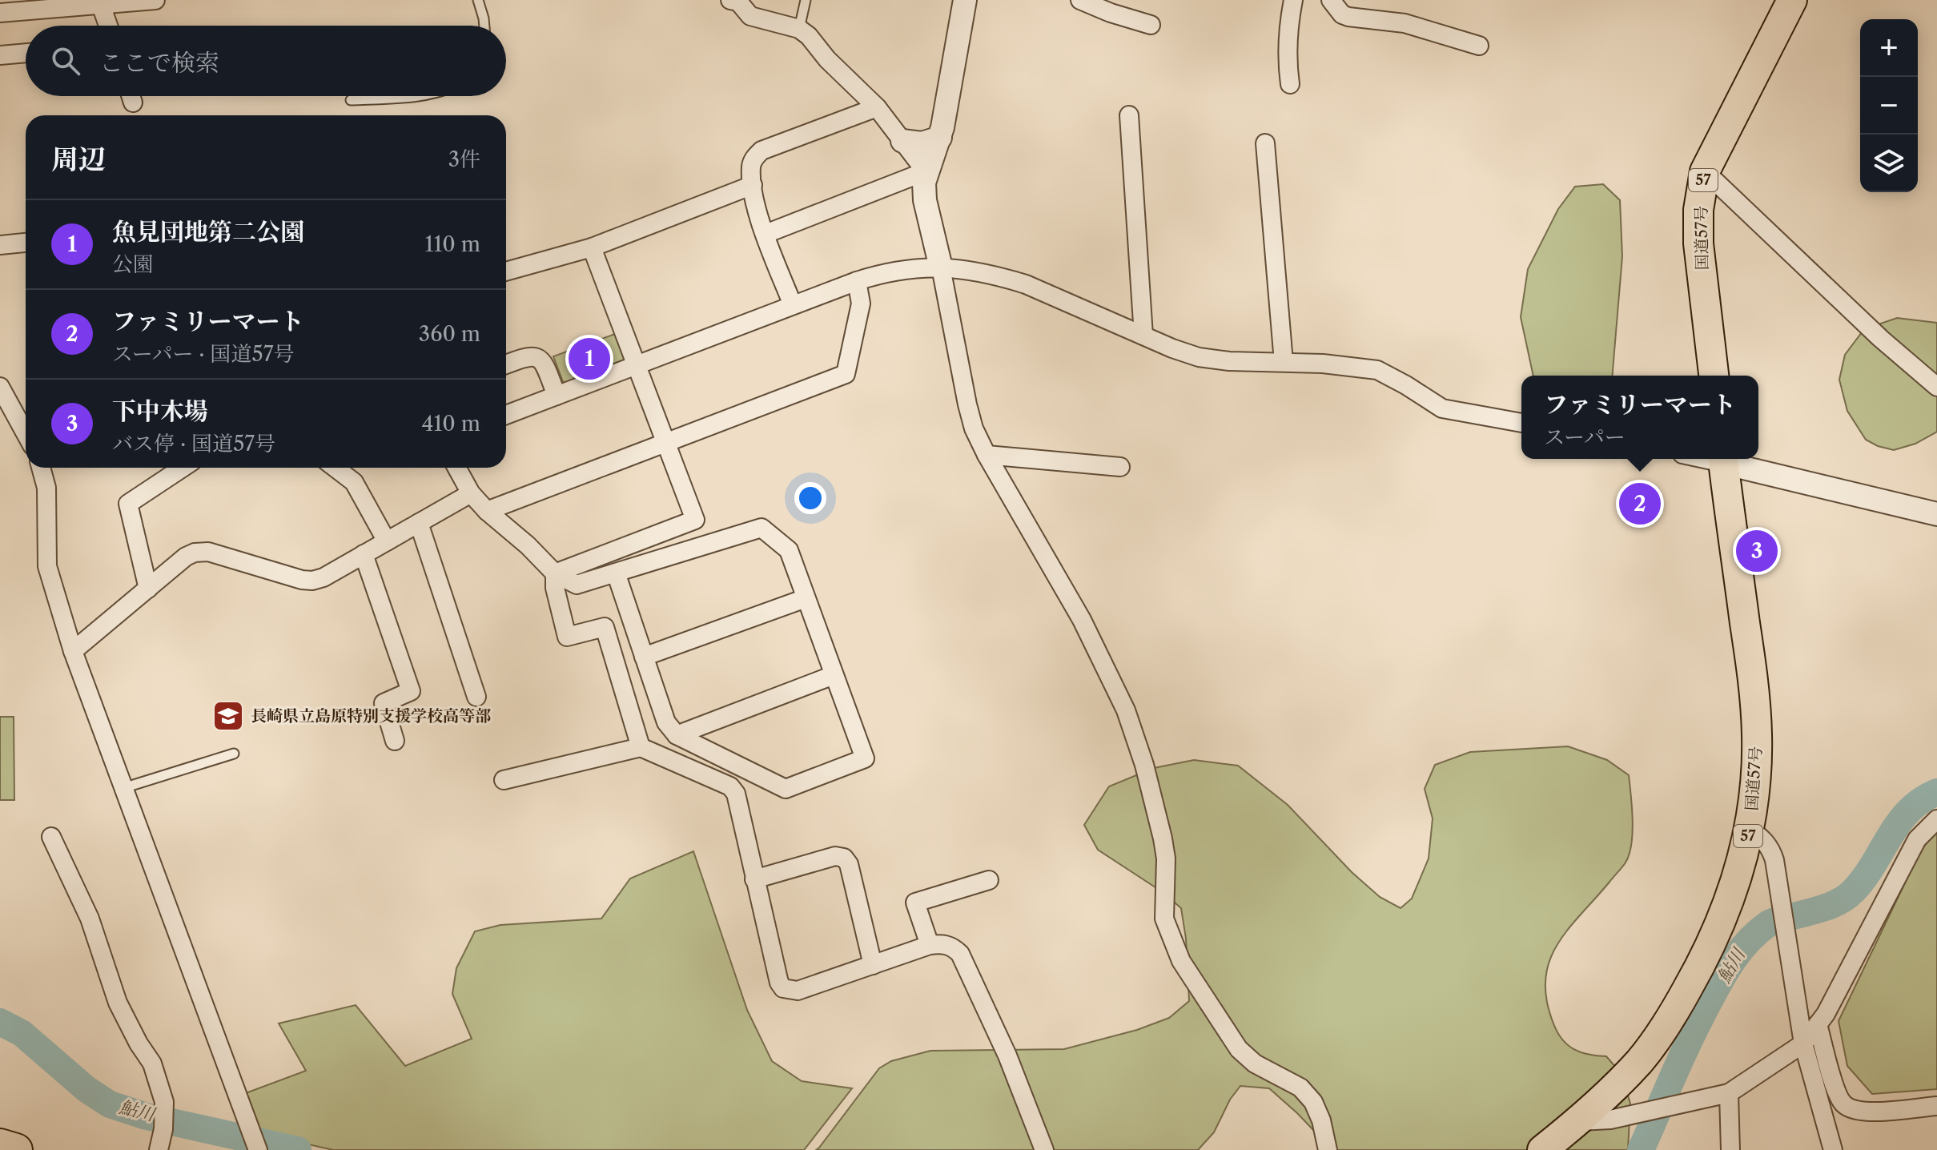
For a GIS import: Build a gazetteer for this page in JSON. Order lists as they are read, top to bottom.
{
  "streets": {
    "highway": ["57", "国道57号"]
  },
  "water": ["鮎川"],
  "places": {
    "school or university": ["長崎県立島原特別支援学校高等部"]
  },
  "page": {
    "map_buttons": ["+", "−"],
    "search": "ここで検索",
    "heading": ["周辺", "3件"],
    "list": [
      {
        "mark": "1",
        "name": "魚見団地第二公園",
        "note": "公園",
        "value": "110 m"
      },
      {
        "mark": "2",
        "name": "ファミリーマート",
        "note": "スーパー · 国道57号",
        "value": "360 m"
      },
      {
        "mark": "3",
        "name": "下中木場",
        "note": "バス停 · 国道57号",
        "value": "410 m"
      }
    ],
    "pins": ["1", "2", "3"],
    "popup": ["ファミリーマート", "スーパー"]
  }
}
